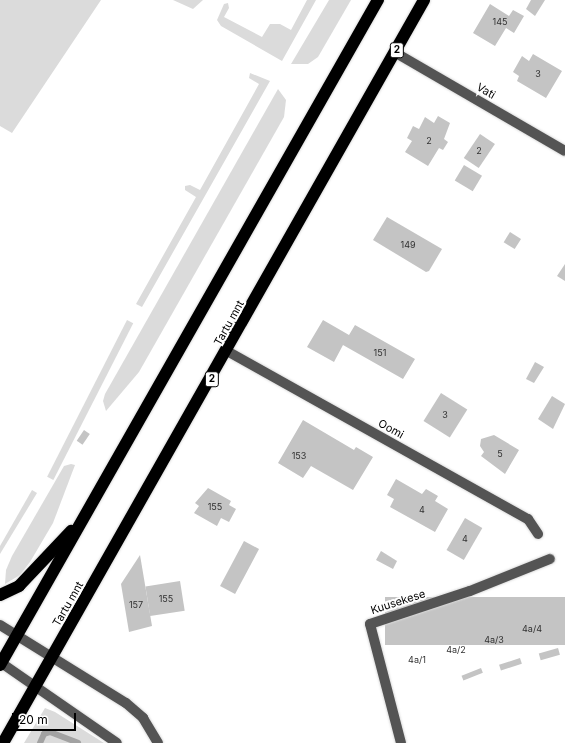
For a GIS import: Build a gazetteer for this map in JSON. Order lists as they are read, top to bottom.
{
  "streets": {
    "highway": ["2", "Tartu mnt"],
    "street": ["Vati", "Oomi", "Kuusekese"]
  },
  "crossings": [
    ["2", "Tartu mnt"],
    ["Vati", "Tartu mnt"],
    ["Tartu mnt", "Oomi"]
  ],
  "house_numbers": [
    "145",
    "3",
    "2",
    "2",
    "149",
    "151",
    "3",
    "5",
    "153",
    "155",
    "4",
    "4",
    "155",
    "157",
    "4a/4",
    "4a/3",
    "4a/2",
    "4a/1"
  ],
  "scale_bar": "20 m"
}
